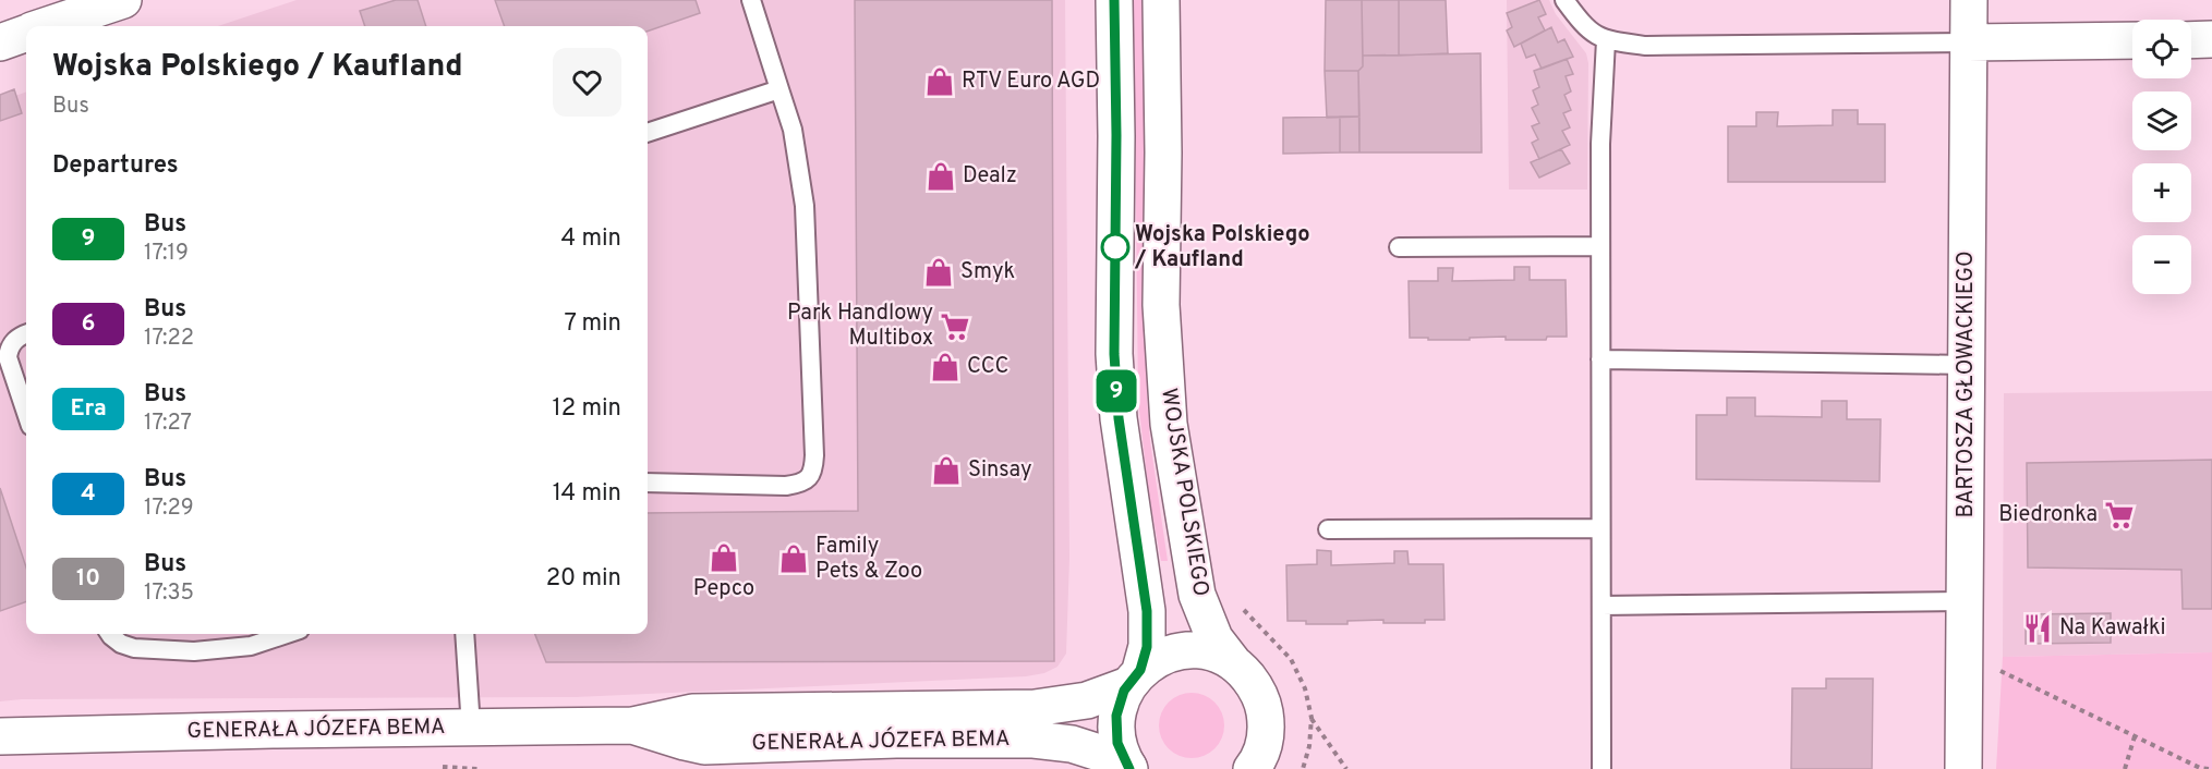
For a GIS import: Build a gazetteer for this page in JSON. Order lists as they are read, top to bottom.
{
  "streets": {
    "street": ["BARTOSZA GŁOWACKIEGO", "WOJSKA POLSKIEGO", "GENERAŁA JÓZEFA BEMA"]
  },
  "crossings": [
    ["WOJSKA POLSKIEGO", "GENERAŁA JÓZEFA BEMA"]
  ],
  "places": {
    "shop": [
      "RTV Euro AGD",
      "Dealz",
      "Smyk",
      "CCC",
      "Sinsay",
      "Pepco",
      "Family Pets & Zoo"
    ],
    "other": ["Wojska Polskiego / Kaufland"],
    "supermarket": ["Park Handlowy Multibox", "Biedronka"],
    "restaurant": ["Na Kawałki"]
  },
  "lines": ["bus line 9"],
  "page": {
    "on_map": "9",
    "map_buttons": ["+", "−"],
    "heading": [
      ["Wojska Polskiego / Kaufland", "Bus"],
      "Departures"
    ],
    "list": [
      {
        "mark": "9",
        "name": "Bus",
        "note": "17:19",
        "value": "4 min"
      },
      {
        "mark": "6",
        "name": "Bus",
        "note": "17:22",
        "value": "7 min"
      },
      {
        "mark": "Era",
        "name": "Bus",
        "note": "17:27",
        "value": "12 min"
      },
      {
        "mark": "4",
        "name": "Bus",
        "note": "17:29",
        "value": "14 min"
      },
      {
        "mark": "10",
        "name": "Bus",
        "note": "17:35",
        "value": "20 min"
      }
    ]
  }
}
